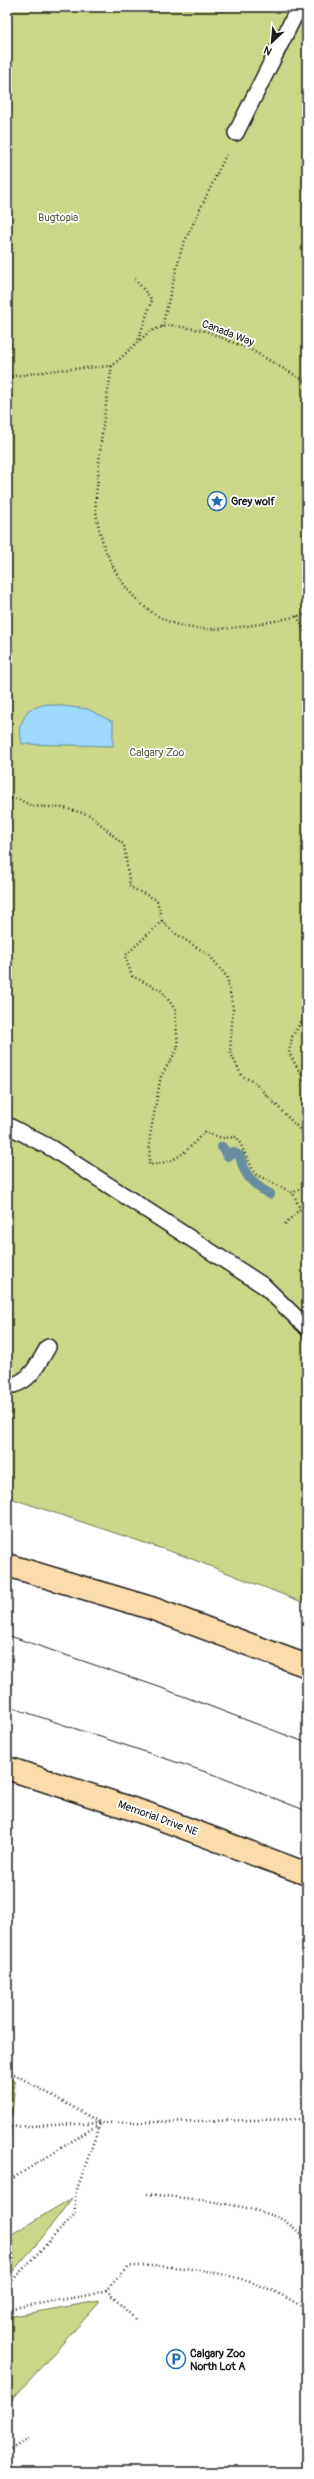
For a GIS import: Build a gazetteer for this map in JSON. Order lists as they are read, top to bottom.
{
  "streets": {
    "highway": ["Memorial Drive NE"],
    "path": ["Canada Way"]
  },
  "parks": ["Bugtopia", "Calgary Zoo"],
  "places": {
    "place": ["Grey wolf"],
    "parking": ["Calgary Zoo North Lot A"]
  },
  "north": "bottom left"
}
